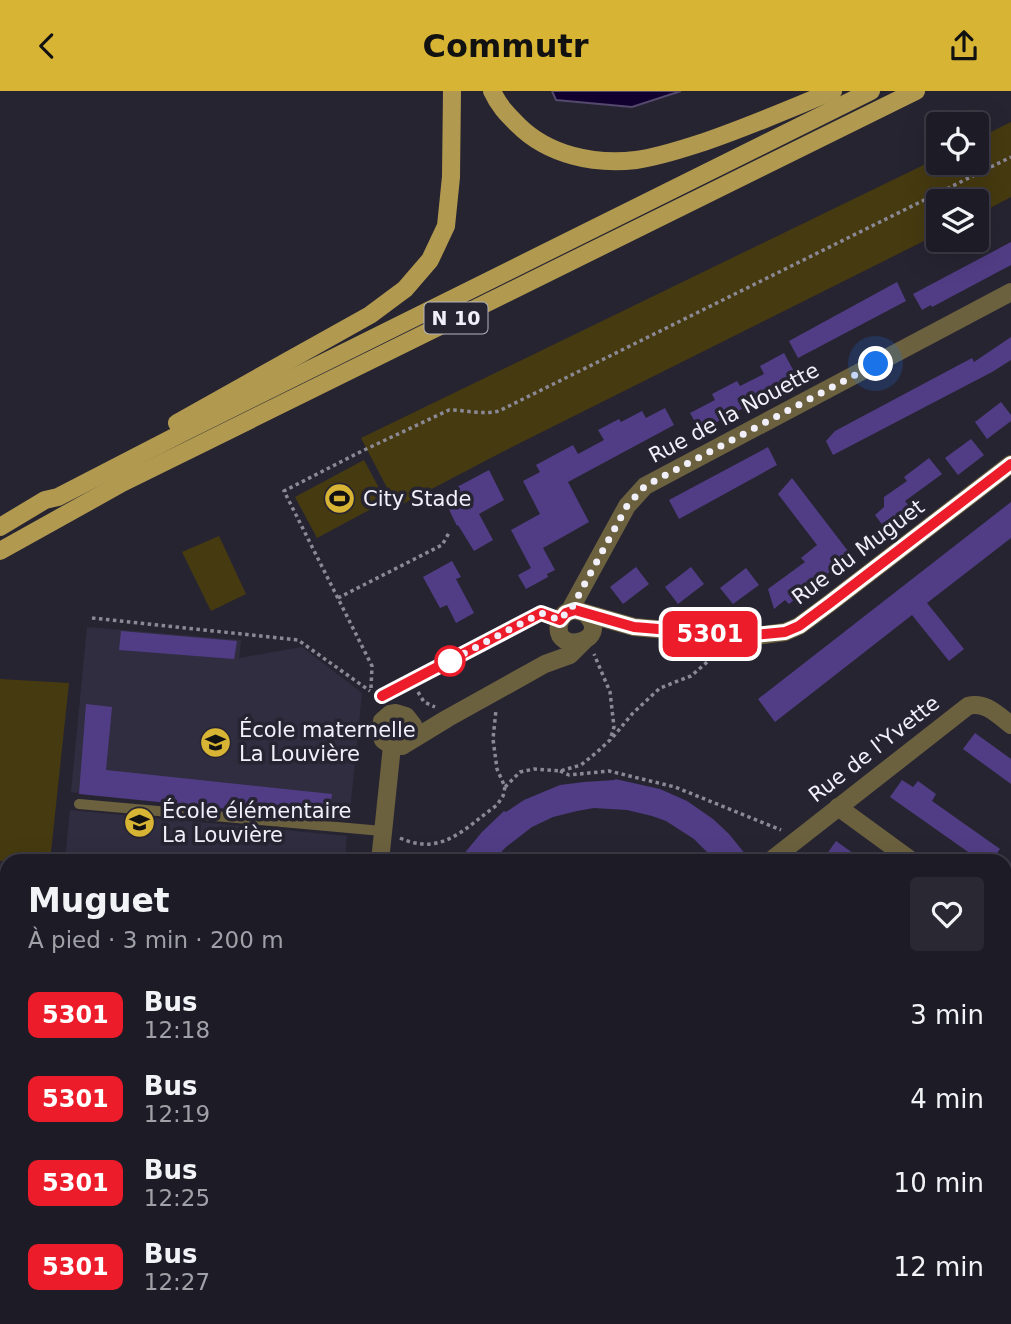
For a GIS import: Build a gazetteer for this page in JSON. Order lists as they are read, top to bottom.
{
  "streets": {
    "main road": ["N 10"],
    "street": ["Rue de la Nouette", "Rue du Muguet", "Rue de l'Yvette"]
  },
  "crossings": [
    ["Rue de la Nouette", "Rue du Muguet"]
  ],
  "places": {
    "sports": ["City Stade"],
    "school or university": ["École maternelle La Louvière", "École élémentaire La Louvière"]
  },
  "lines": ["bus line 5301"],
  "page": {
    "header": "Commutr",
    "on_map": "5301",
    "heading": ["Muguet", "À pied · 3 min · 200 m"],
    "list": [
      {
        "mark": "5301",
        "name": "Bus",
        "note": "12:18",
        "value": "3 min"
      },
      {
        "mark": "5301",
        "name": "Bus",
        "note": "12:19",
        "value": "4 min"
      },
      {
        "mark": "5301",
        "name": "Bus",
        "note": "12:25",
        "value": "10 min"
      },
      {
        "mark": "5301",
        "name": "Bus",
        "note": "12:27",
        "value": "12 min"
      }
    ]
  }
}
